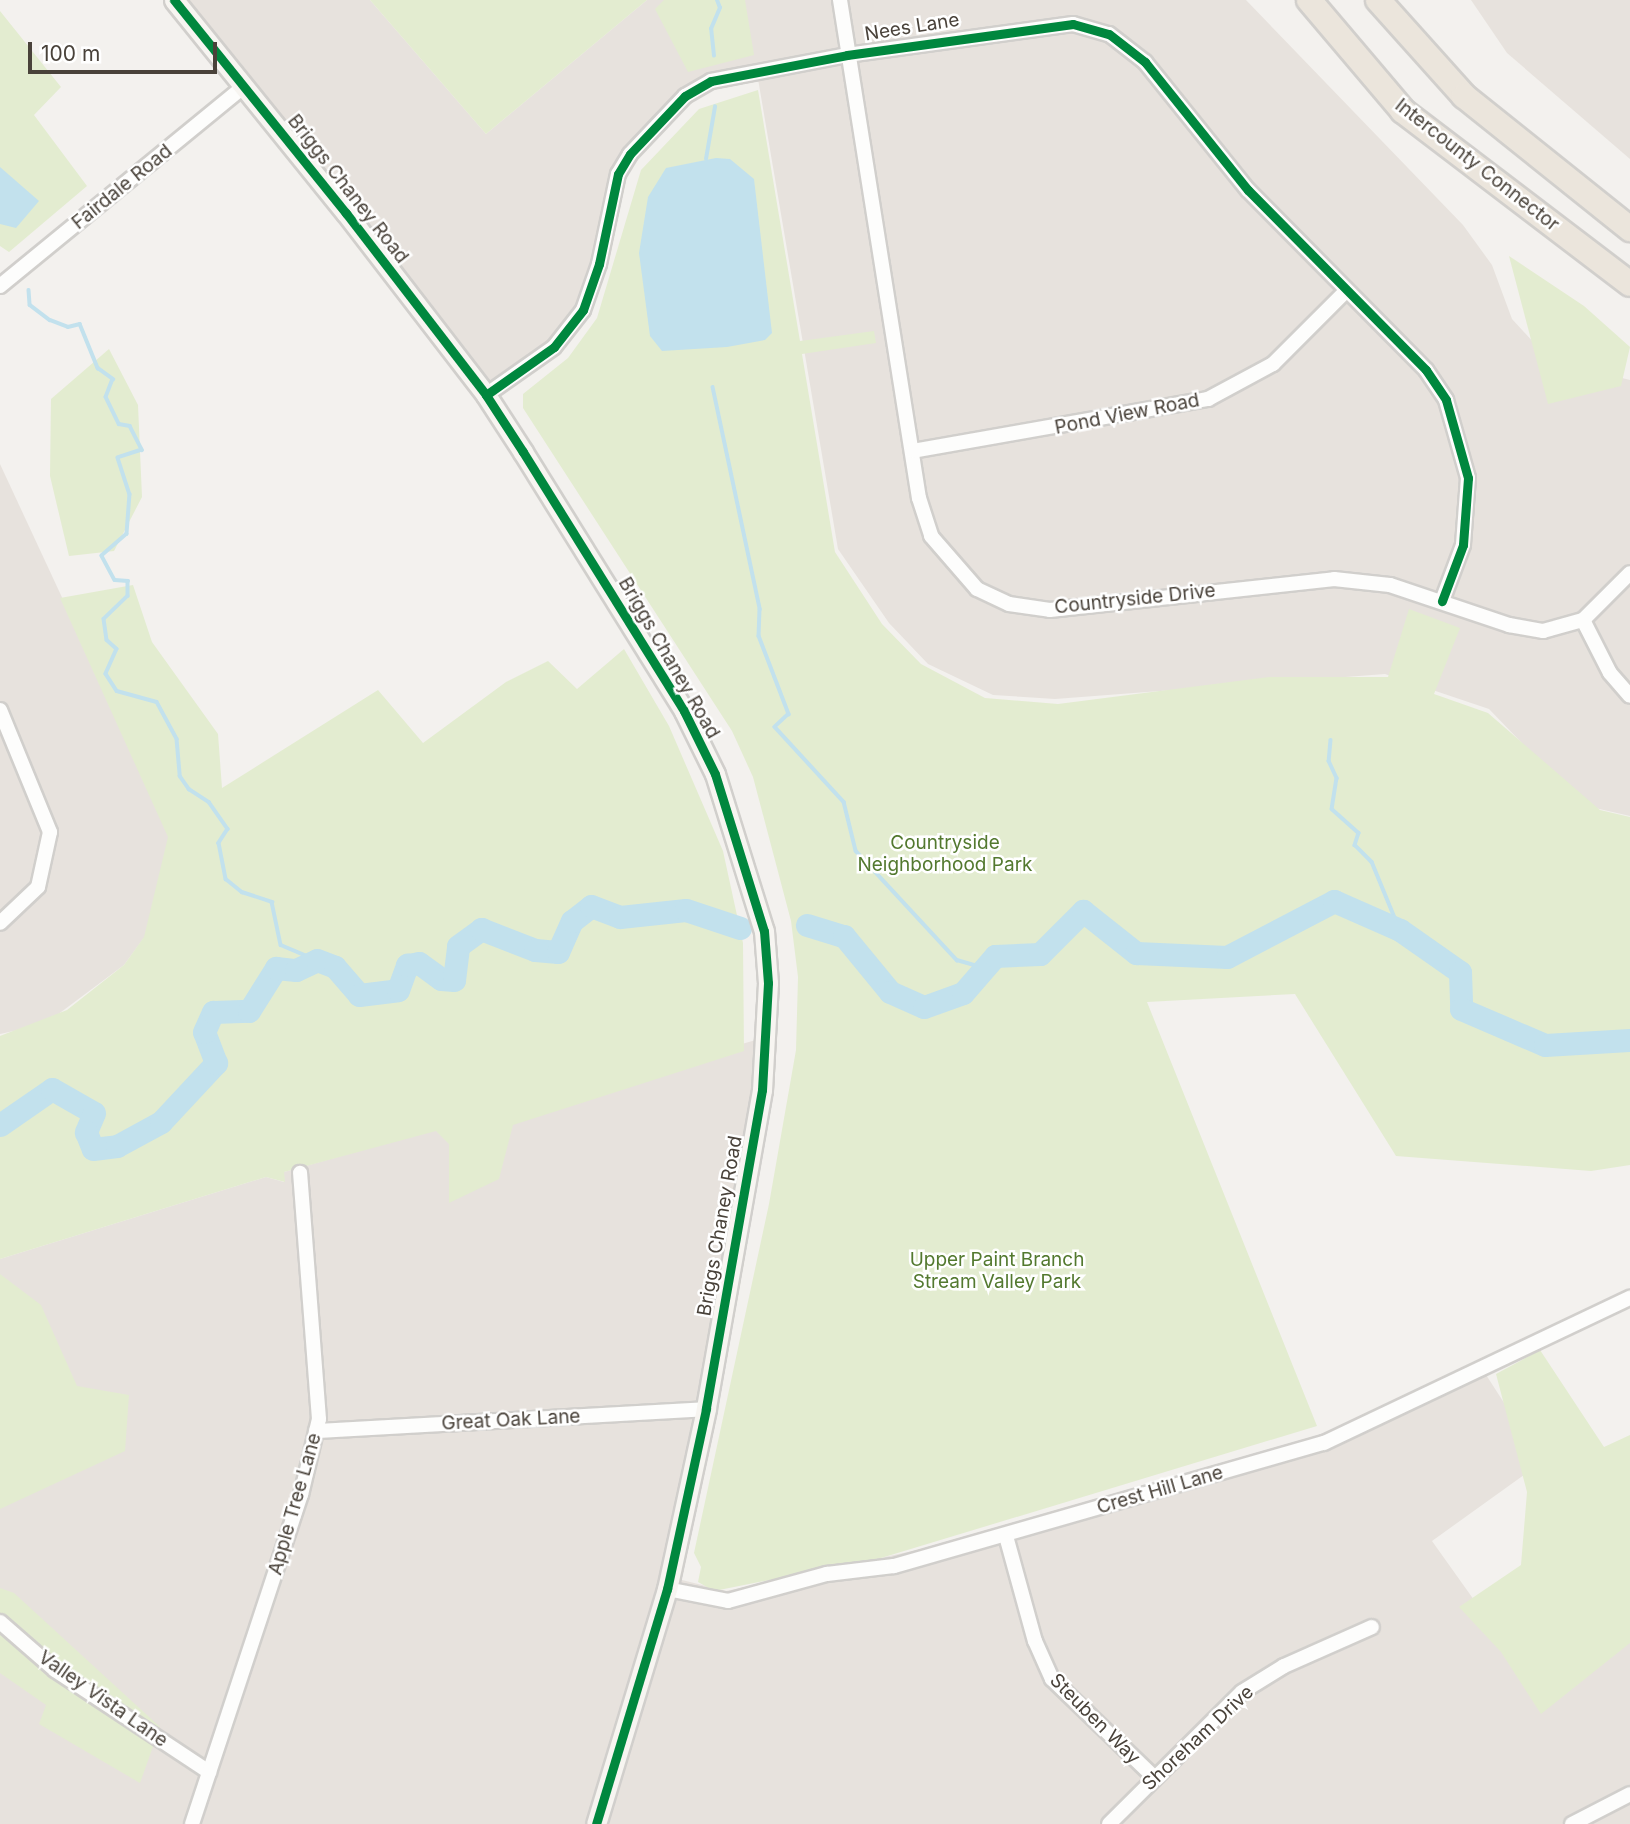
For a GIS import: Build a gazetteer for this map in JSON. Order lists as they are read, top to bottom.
{
  "streets": {
    "highway": ["Intercounty Connector"],
    "main road": ["Briggs Chaney Road"],
    "street": [
      "Nees Lane",
      "Fairdale Road",
      "Pond View Road",
      "Countryside Drive",
      "Great Oak Lane",
      "Crest Hill Lane",
      "Apple Tree Lane",
      "Valley Vista Lane",
      "Steuben Way",
      "Shoreham Drive"
    ]
  },
  "crossings": [
    ["Nees Lane", "Briggs Chaney Road"],
    ["Nees Lane", "Pond View Road"],
    ["Nees Lane", "Countryside Drive"],
    ["Fairdale Road", "Briggs Chaney Road"],
    ["Briggs Chaney Road", "Great Oak Lane"],
    ["Briggs Chaney Road", "Crest Hill Lane"],
    ["Pond View Road", "Countryside Drive"],
    ["Great Oak Lane", "Apple Tree Lane"],
    ["Crest Hill Lane", "Steuben Way"],
    ["Apple Tree Lane", "Valley Vista Lane"],
    ["Steuben Way", "Shoreham Drive"]
  ],
  "parks": ["Countryside Neighborhood Park", "Upper Paint Branch Stream Valley Park"],
  "scale_bar": "100 m"
}
